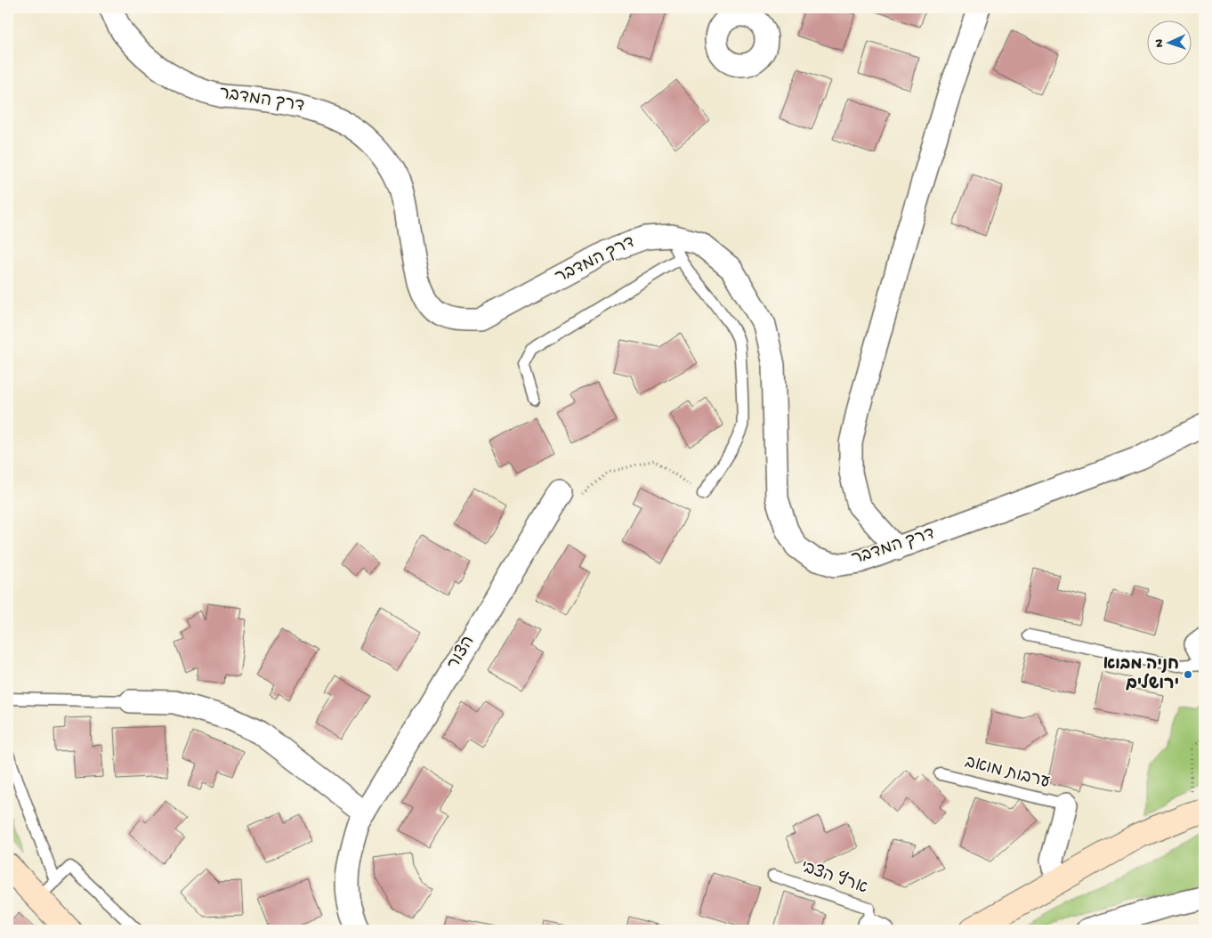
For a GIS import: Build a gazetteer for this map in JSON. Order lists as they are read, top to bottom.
{
  "streets": {
    "street": ["דרך המדבר", "הצור"],
    "lane": ["ערבות מואב", "ארץ הצבי"]
  },
  "places": ["חניה מבוא ירושלים"],
  "north": "left"
}
